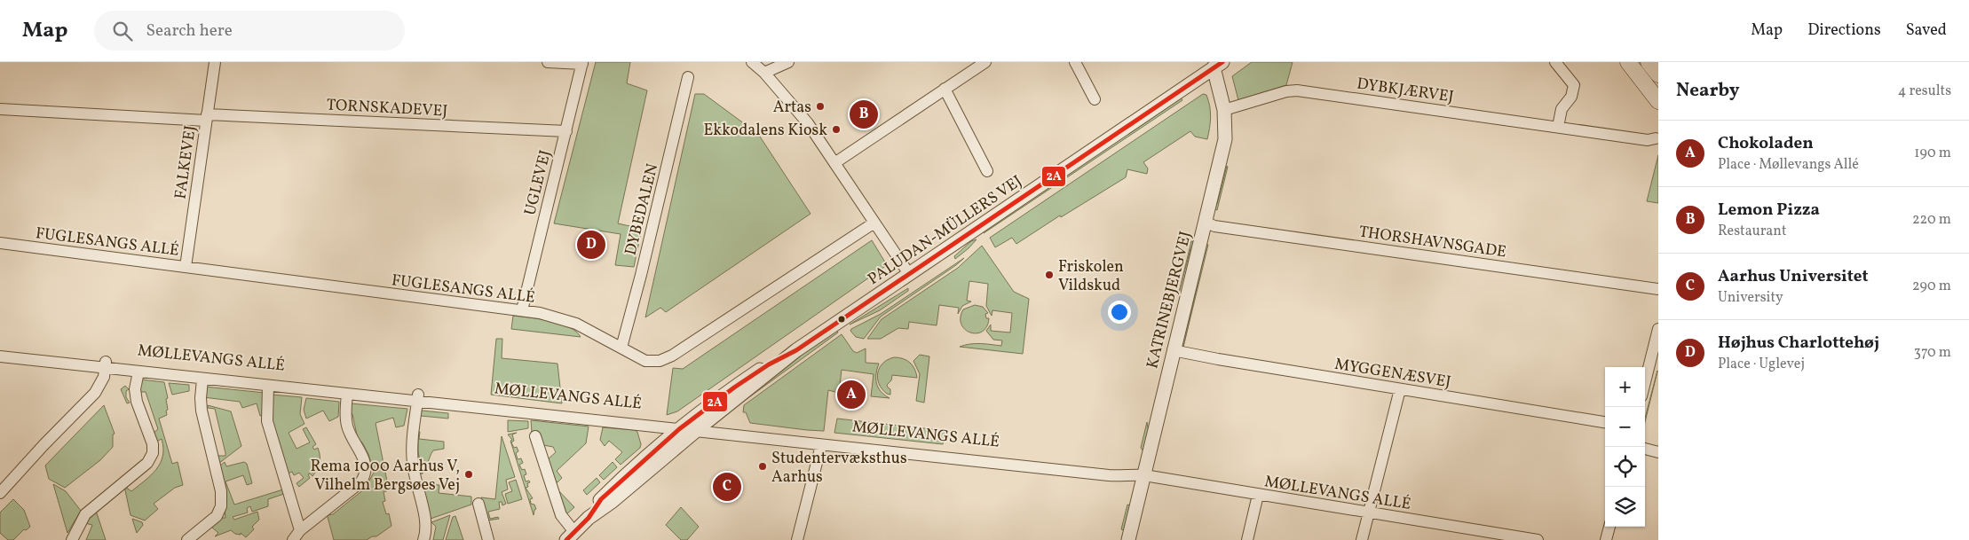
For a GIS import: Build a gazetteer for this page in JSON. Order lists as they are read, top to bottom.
{
  "streets": {
    "street": [
      "DYBKJÆRVEJ",
      "TORNSKADEVEJ",
      "FALKEVEJ",
      "UGLEVEJ",
      "DYBEDALEN",
      "PALUDAN-MÜLLERS VEJ",
      "FUGLESANGS ALLÉ",
      "THORSHAVNSGADE",
      "KATRINEBJERGVEJ",
      "MØLLEVANGS ALLÉ",
      "MYGGENÆSVEJ"
    ]
  },
  "crossings": [
    ["DYBKJÆRVEJ", "KATRINEBJERGVEJ"],
    ["TORNSKADEVEJ", "FALKEVEJ"],
    ["TORNSKADEVEJ", "UGLEVEJ"],
    ["FALKEVEJ", "FUGLESANGS ALLÉ"],
    ["UGLEVEJ", "FUGLESANGS ALLÉ"],
    ["DYBEDALEN", "FUGLESANGS ALLÉ"],
    ["PALUDAN-MÜLLERS VEJ", "KATRINEBJERGVEJ"],
    ["PALUDAN-MÜLLERS VEJ", "MØLLEVANGS ALLÉ"],
    ["THORSHAVNSGADE", "KATRINEBJERGVEJ"],
    ["KATRINEBJERGVEJ", "MØLLEVANGS ALLÉ"],
    ["KATRINEBJERGVEJ", "MYGGENÆSVEJ"]
  ],
  "places": [
    "Artas",
    "Ekkodalens Kiosk",
    "Friskolen Vildskud",
    "Studentervæksthus Aarhus",
    "Rema 1000 Aarhus V, Vilhelm Bergsøes Vej"
  ],
  "lines": ["transit line 2A"],
  "page": {
    "header": "Map",
    "search": "Search here",
    "nav": ["Map", "Directions", "Saved"],
    "heading": ["Nearby", "4 results"],
    "pins": [
      "B",
      "D",
      "A",
      "C"
    ],
    "list": [
      {
        "mark": "A",
        "name": "Chokoladen",
        "note": "Place · Møllevangs Allé",
        "value": "190 m"
      },
      {
        "mark": "B",
        "name": "Lemon Pizza",
        "note": "Restaurant",
        "value": "220 m"
      },
      {
        "mark": "C",
        "name": "Aarhus Universitet",
        "note": "University",
        "value": "290 m"
      },
      {
        "mark": "D",
        "name": "Højhus Charlottehøj",
        "note": "Place · Uglevej",
        "value": "370 m"
      }
    ],
    "map_buttons": ["+", "−"]
  }
}
